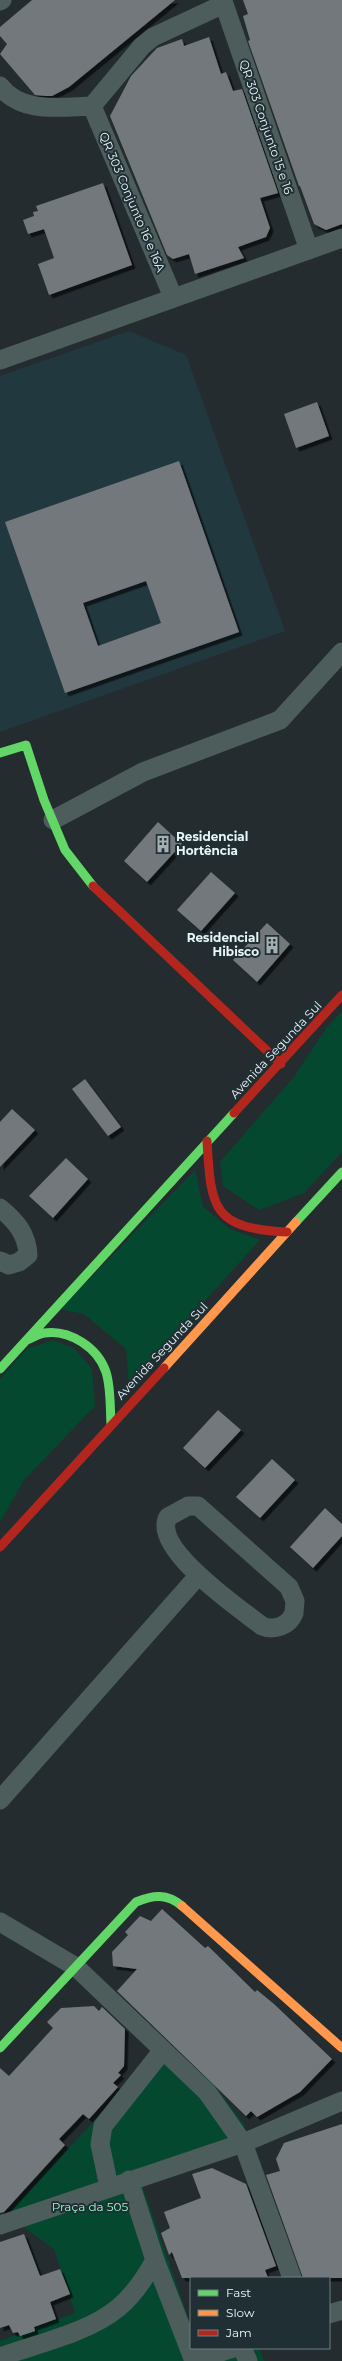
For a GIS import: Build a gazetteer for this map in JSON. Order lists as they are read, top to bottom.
{
  "streets": {
    "main road": ["Avenida Segunda Sul"],
    "street": ["QR 303 Conjunto 15 e 16", "QR 303 Conjunto 16 e 16A"]
  },
  "parks": ["Praça da 505"],
  "places": {
    "building": ["Residencial Hortência", "Residencial Hibisco"]
  },
  "legend": ["Fast", "Slow", "Jam"]
}
